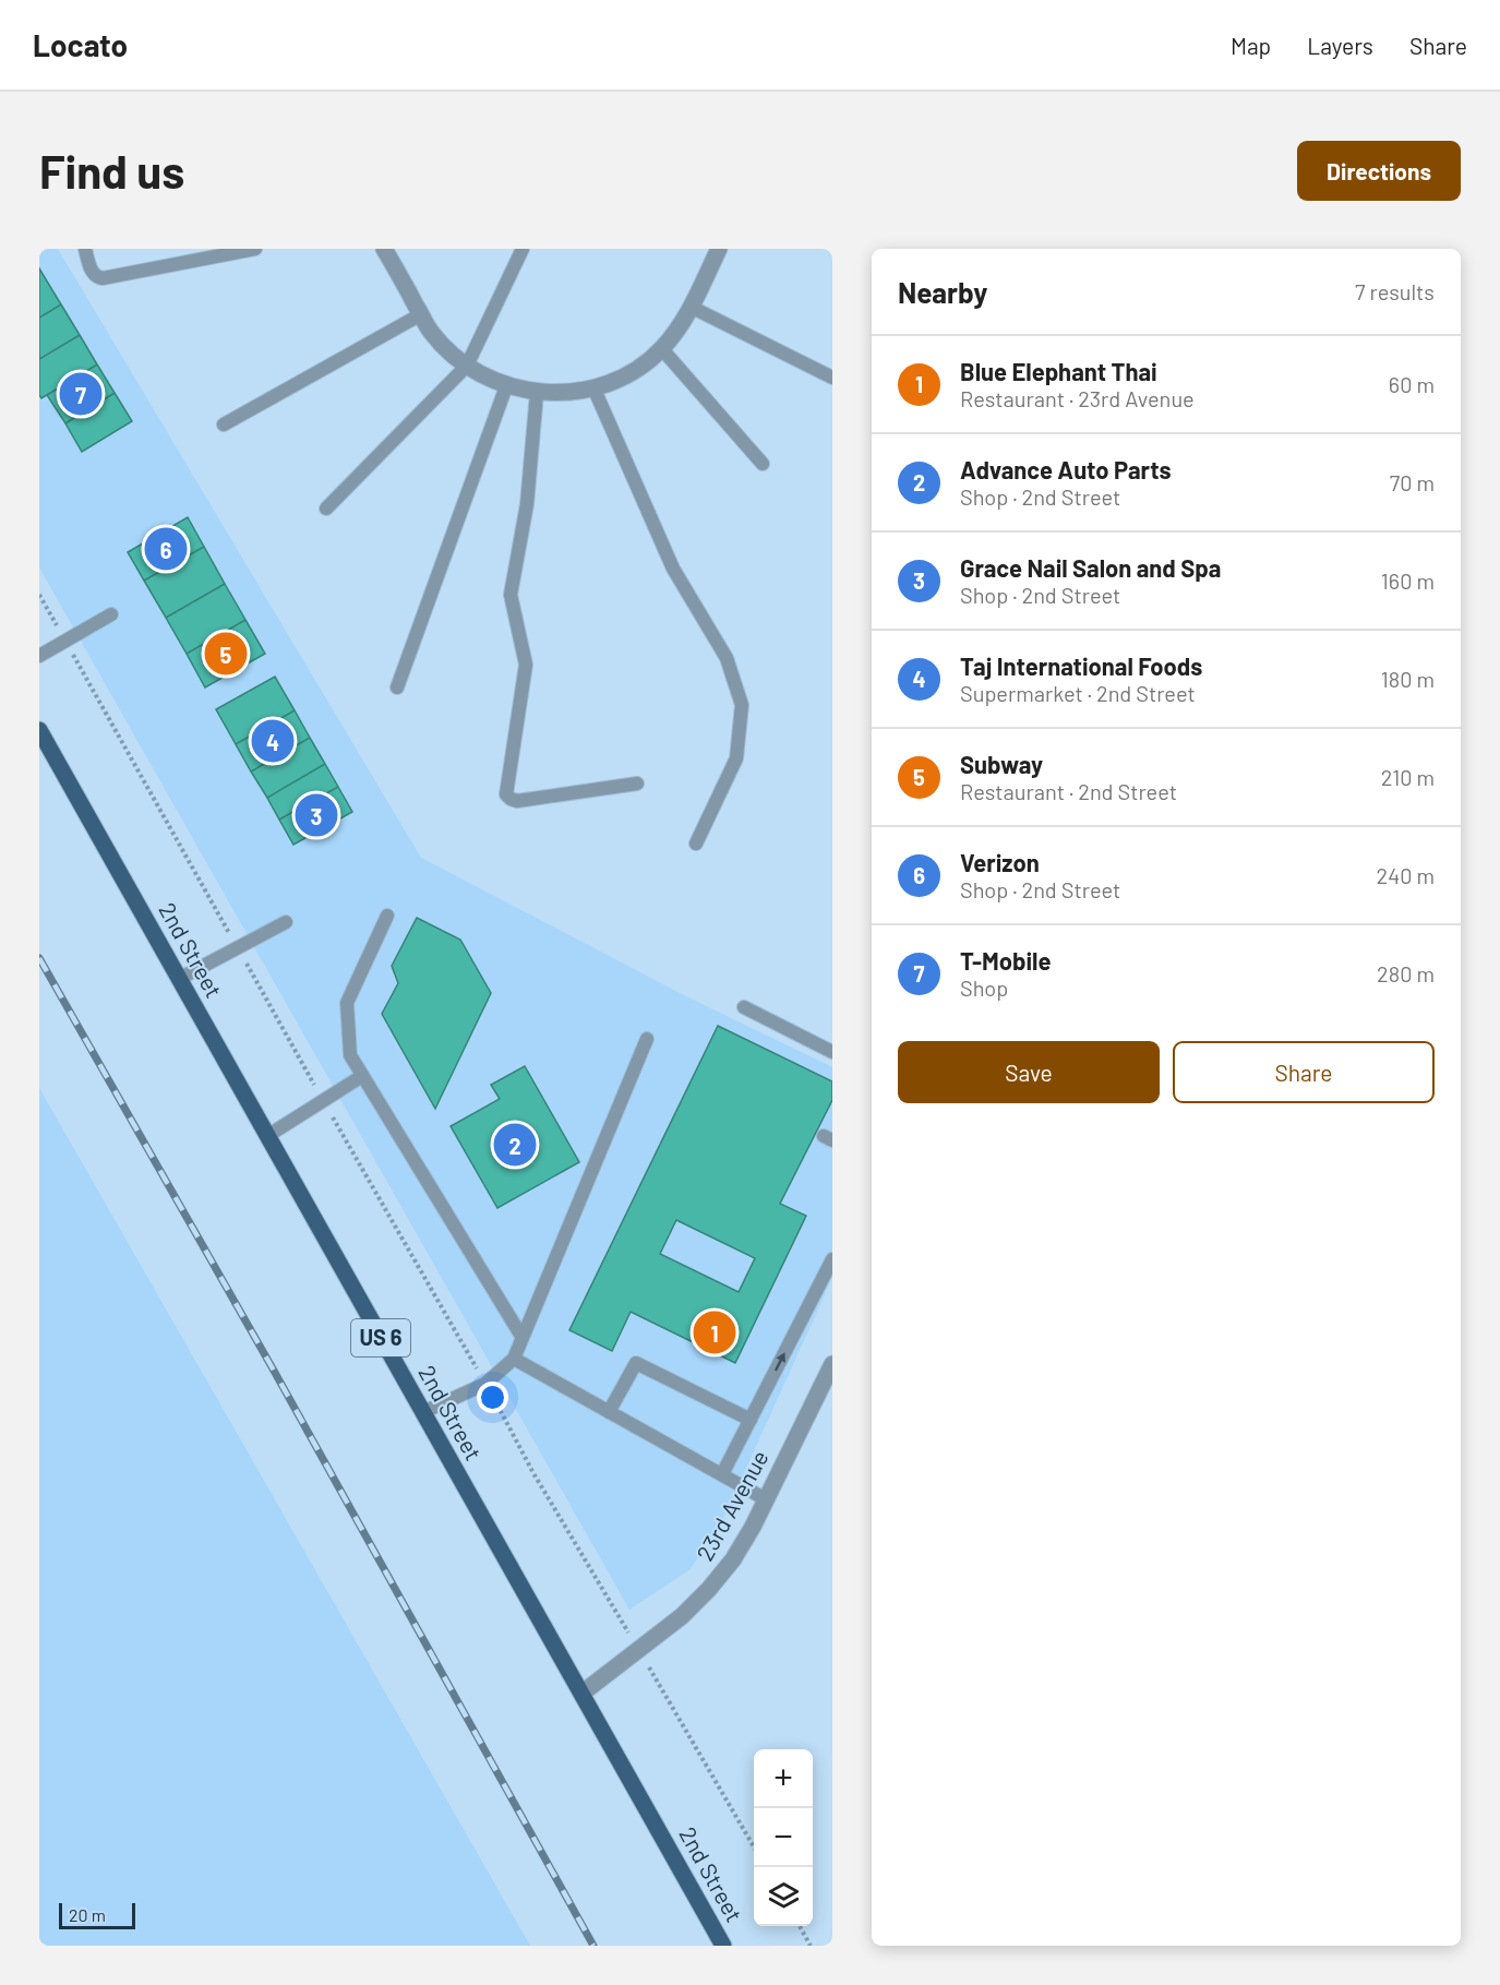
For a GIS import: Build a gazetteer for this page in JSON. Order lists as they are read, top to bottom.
{
  "streets": {
    "main road": ["2nd Street", "US 6"],
    "street": ["23rd Avenue"]
  },
  "crossings": [
    ["2nd Street", "23rd Avenue"]
  ],
  "scale_bar": "20 m",
  "page": {
    "header": "Locato",
    "nav": ["Map", "Layers", "Share"],
    "buttons": [
      "Directions",
      ["Save", "Share"]
    ],
    "title": "Find us",
    "heading": ["Nearby", "7 results"],
    "list": [
      {
        "mark": "1",
        "name": "Blue Elephant Thai",
        "note": "Restaurant · 23rd Avenue",
        "value": "60 m"
      },
      {
        "mark": "2",
        "name": "Advance Auto Parts",
        "note": "Shop · 2nd Street",
        "value": "70 m"
      },
      {
        "mark": "3",
        "name": "Grace Nail Salon and Spa",
        "note": "Shop · 2nd Street",
        "value": "160 m"
      },
      {
        "mark": "4",
        "name": "Taj International Foods",
        "note": "Supermarket · 2nd Street",
        "value": "180 m"
      },
      {
        "mark": "5",
        "name": "Subway",
        "note": "Restaurant · 2nd Street",
        "value": "210 m"
      },
      {
        "mark": "6",
        "name": "Verizon",
        "note": "Shop · 2nd Street",
        "value": "240 m"
      },
      {
        "mark": "7",
        "name": "T-Mobile",
        "note": "Shop",
        "value": "280 m"
      }
    ],
    "pins": [
      "7",
      "6",
      "5",
      "4",
      "3",
      "2",
      "1"
    ],
    "map_buttons": ["+", "−"],
    "scale": "20 m"
  }
}
